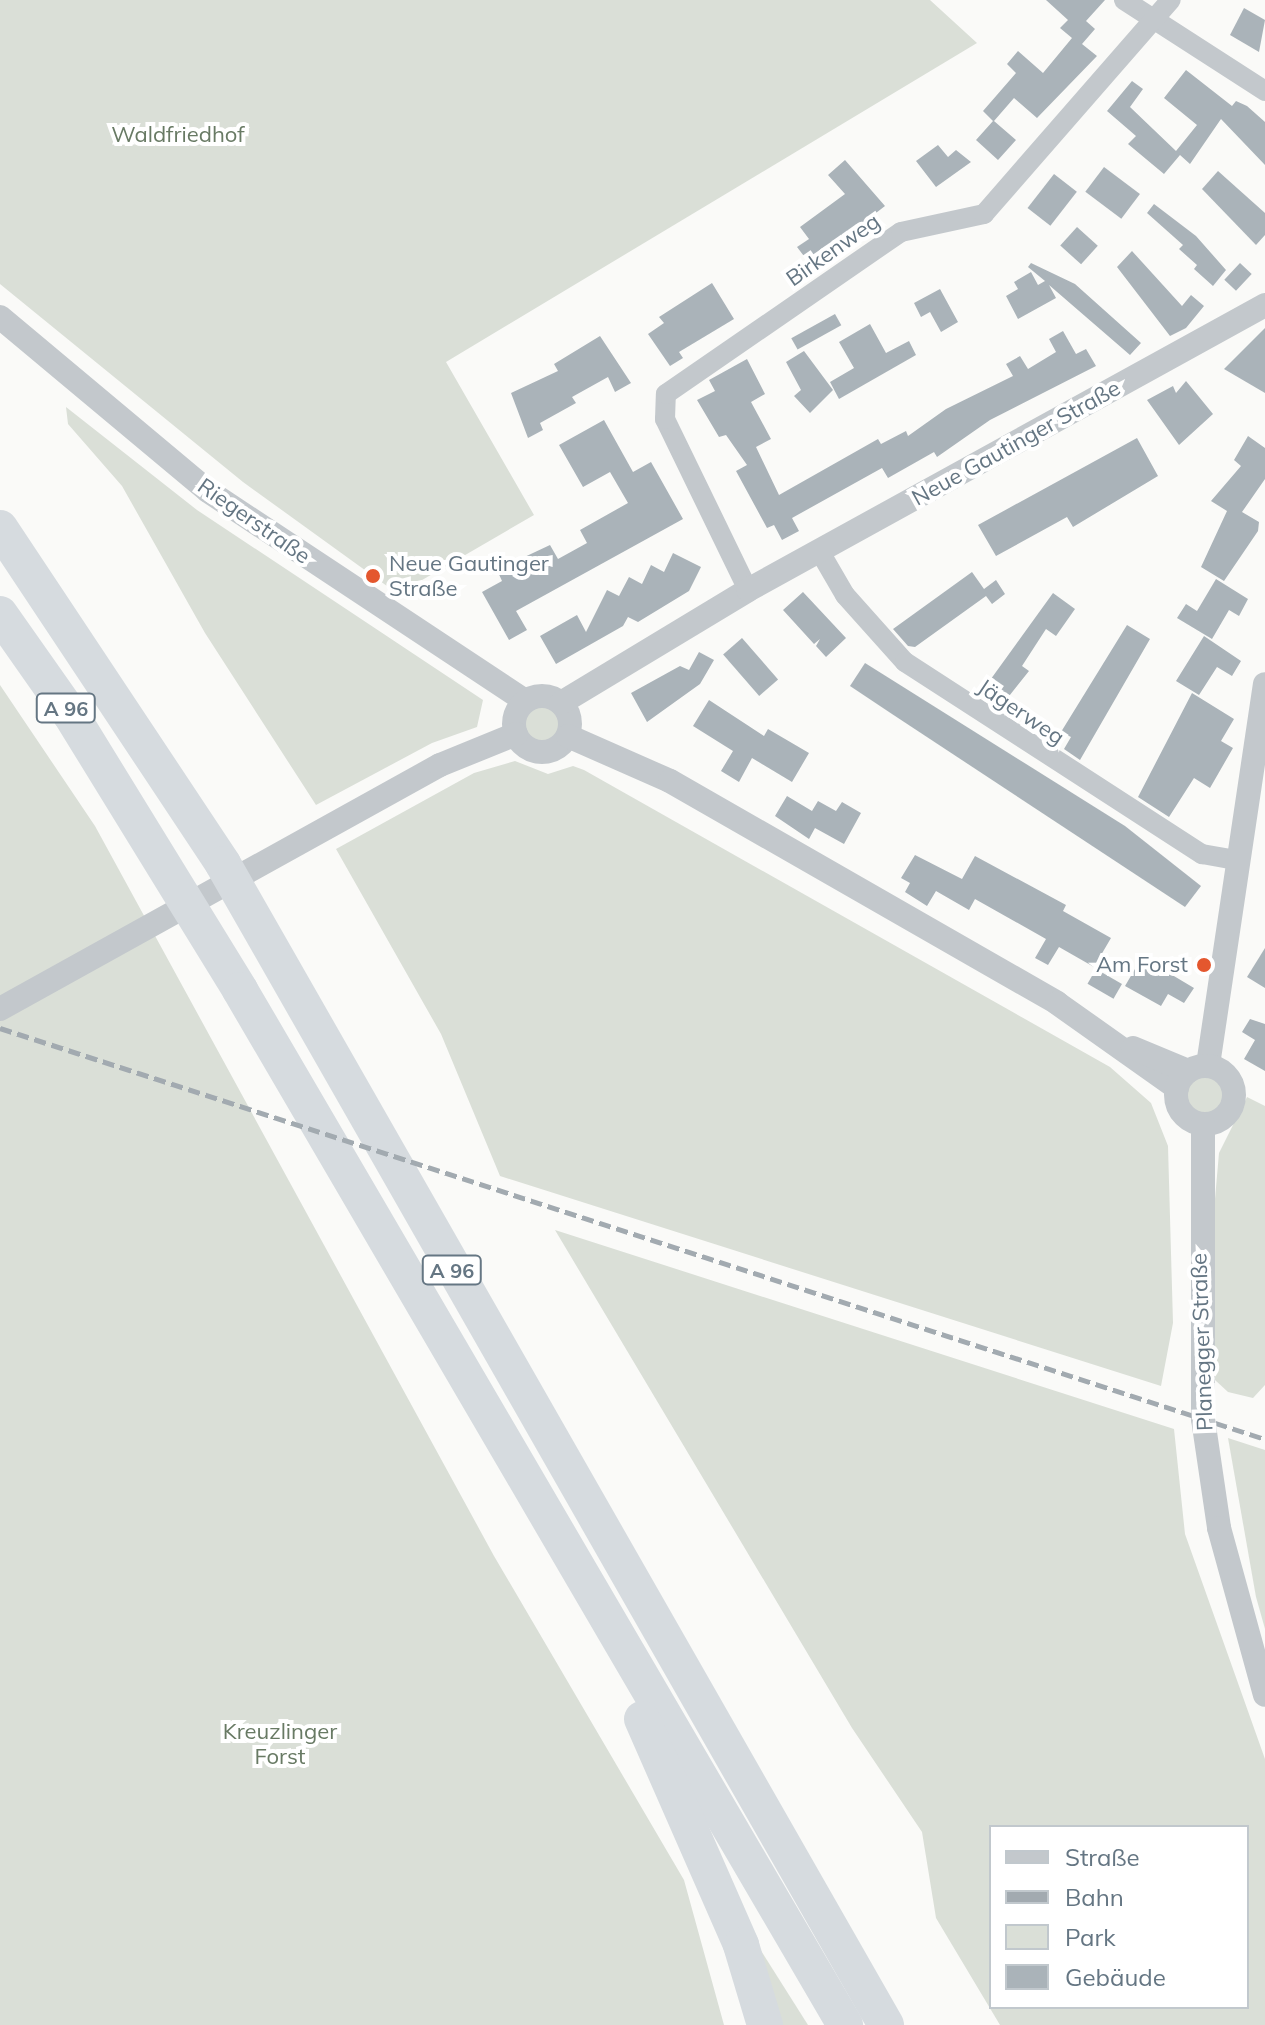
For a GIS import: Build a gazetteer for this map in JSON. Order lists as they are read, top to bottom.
{
  "streets": {
    "highway": ["A 96"],
    "street": [
      "Birkenweg",
      "Neue Gautinger Straße",
      "Riegerstraße",
      "Jägerweg",
      "Planegger Straße"
    ]
  },
  "crossings": [
    ["Birkenweg", "Neue Gautinger Straße"],
    ["Neue Gautinger Straße", "Riegerstraße"],
    ["Neue Gautinger Straße", "Jägerweg"]
  ],
  "parks": ["Waldfriedhof", "Kreuzlinger Forst"],
  "places": ["Neue Gautinger Straße", "Am Forst"],
  "legend": [
    "Straße",
    "Bahn",
    "Park",
    "Gebäude"
  ]
}
